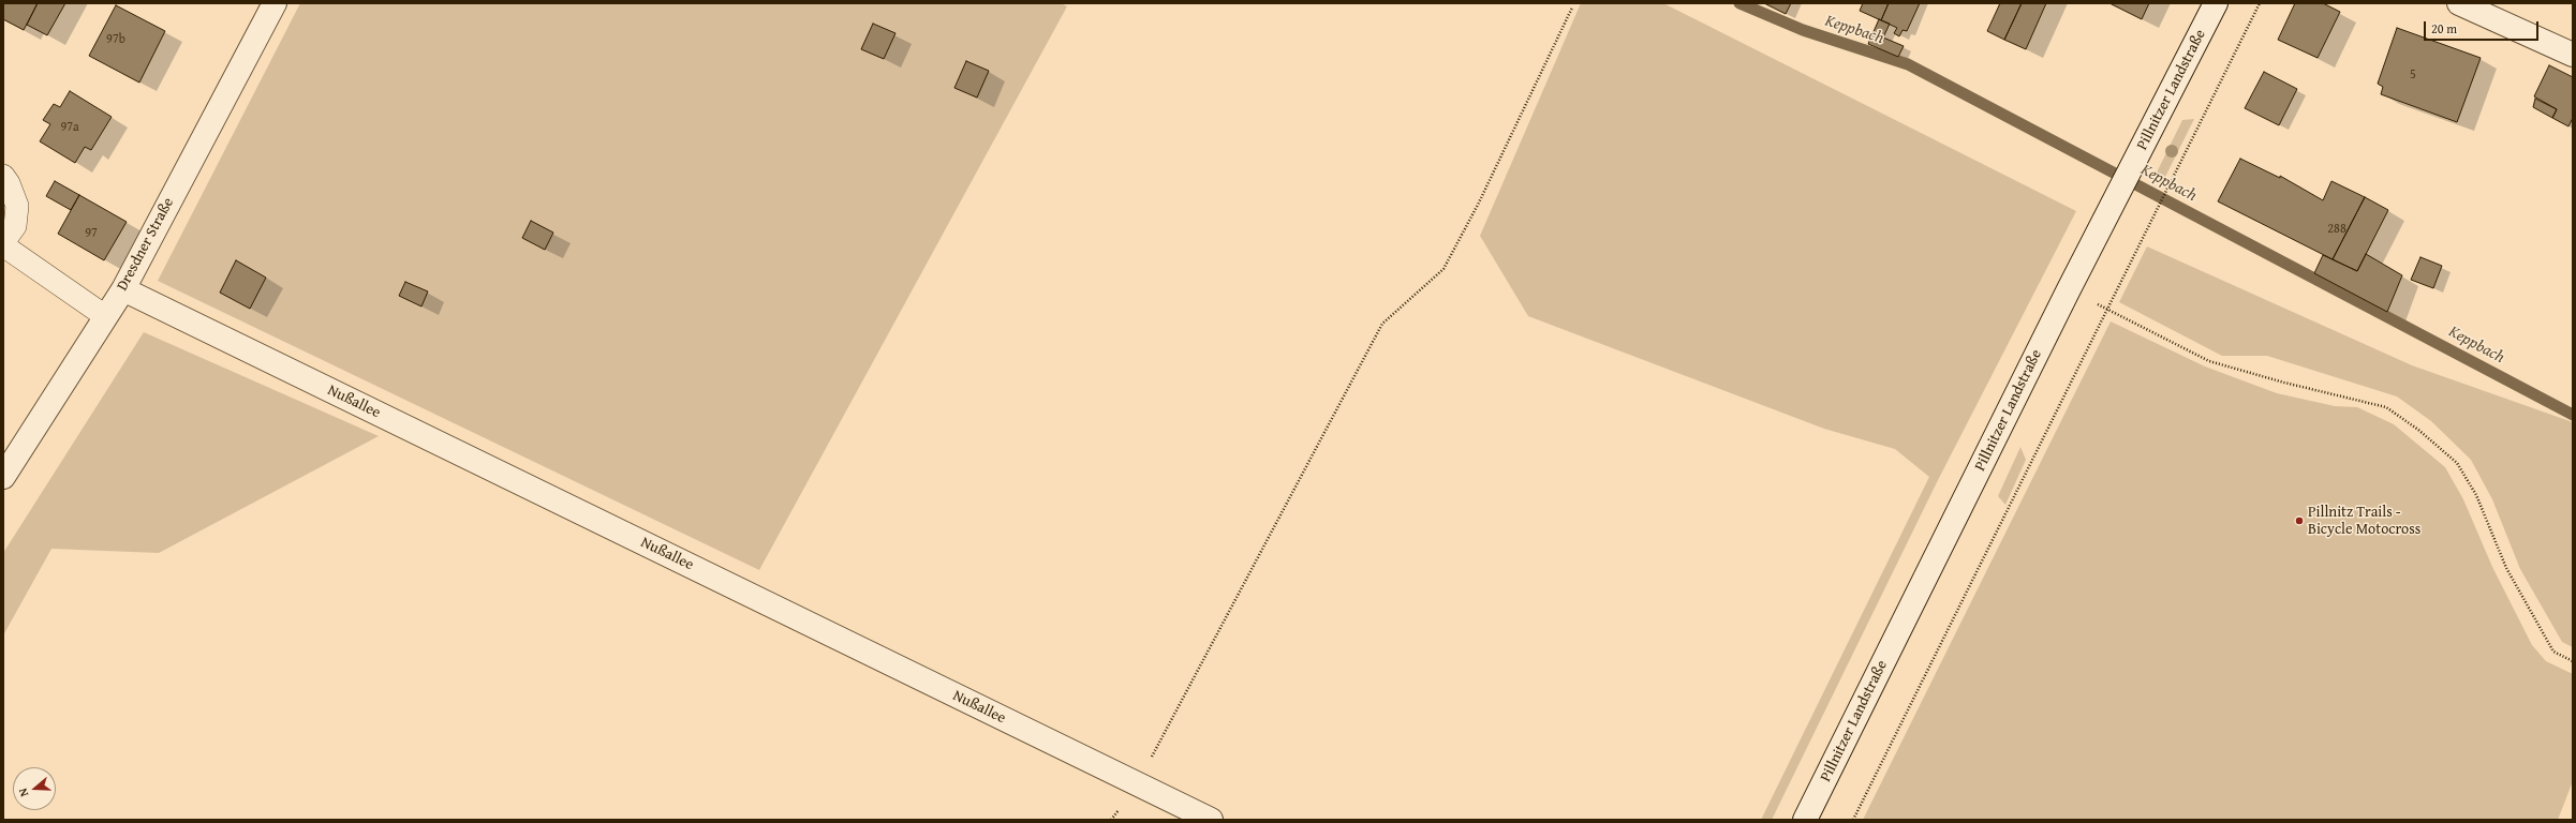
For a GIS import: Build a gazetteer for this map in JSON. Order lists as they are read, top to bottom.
{
  "streets": {
    "street": ["Pillnitzer Landstraße", "Dresdner Straße", "Nußallee"]
  },
  "crossings": [
    ["Dresdner Straße", "Nußallee"]
  ],
  "water": ["Keppbach"],
  "places": ["Pillnitz Trails - Bicycle Motocross"],
  "house_numbers": [
    "97b",
    "5",
    "97a",
    "288",
    "97"
  ],
  "scale_bar": "20 m",
  "north": "left"
}
